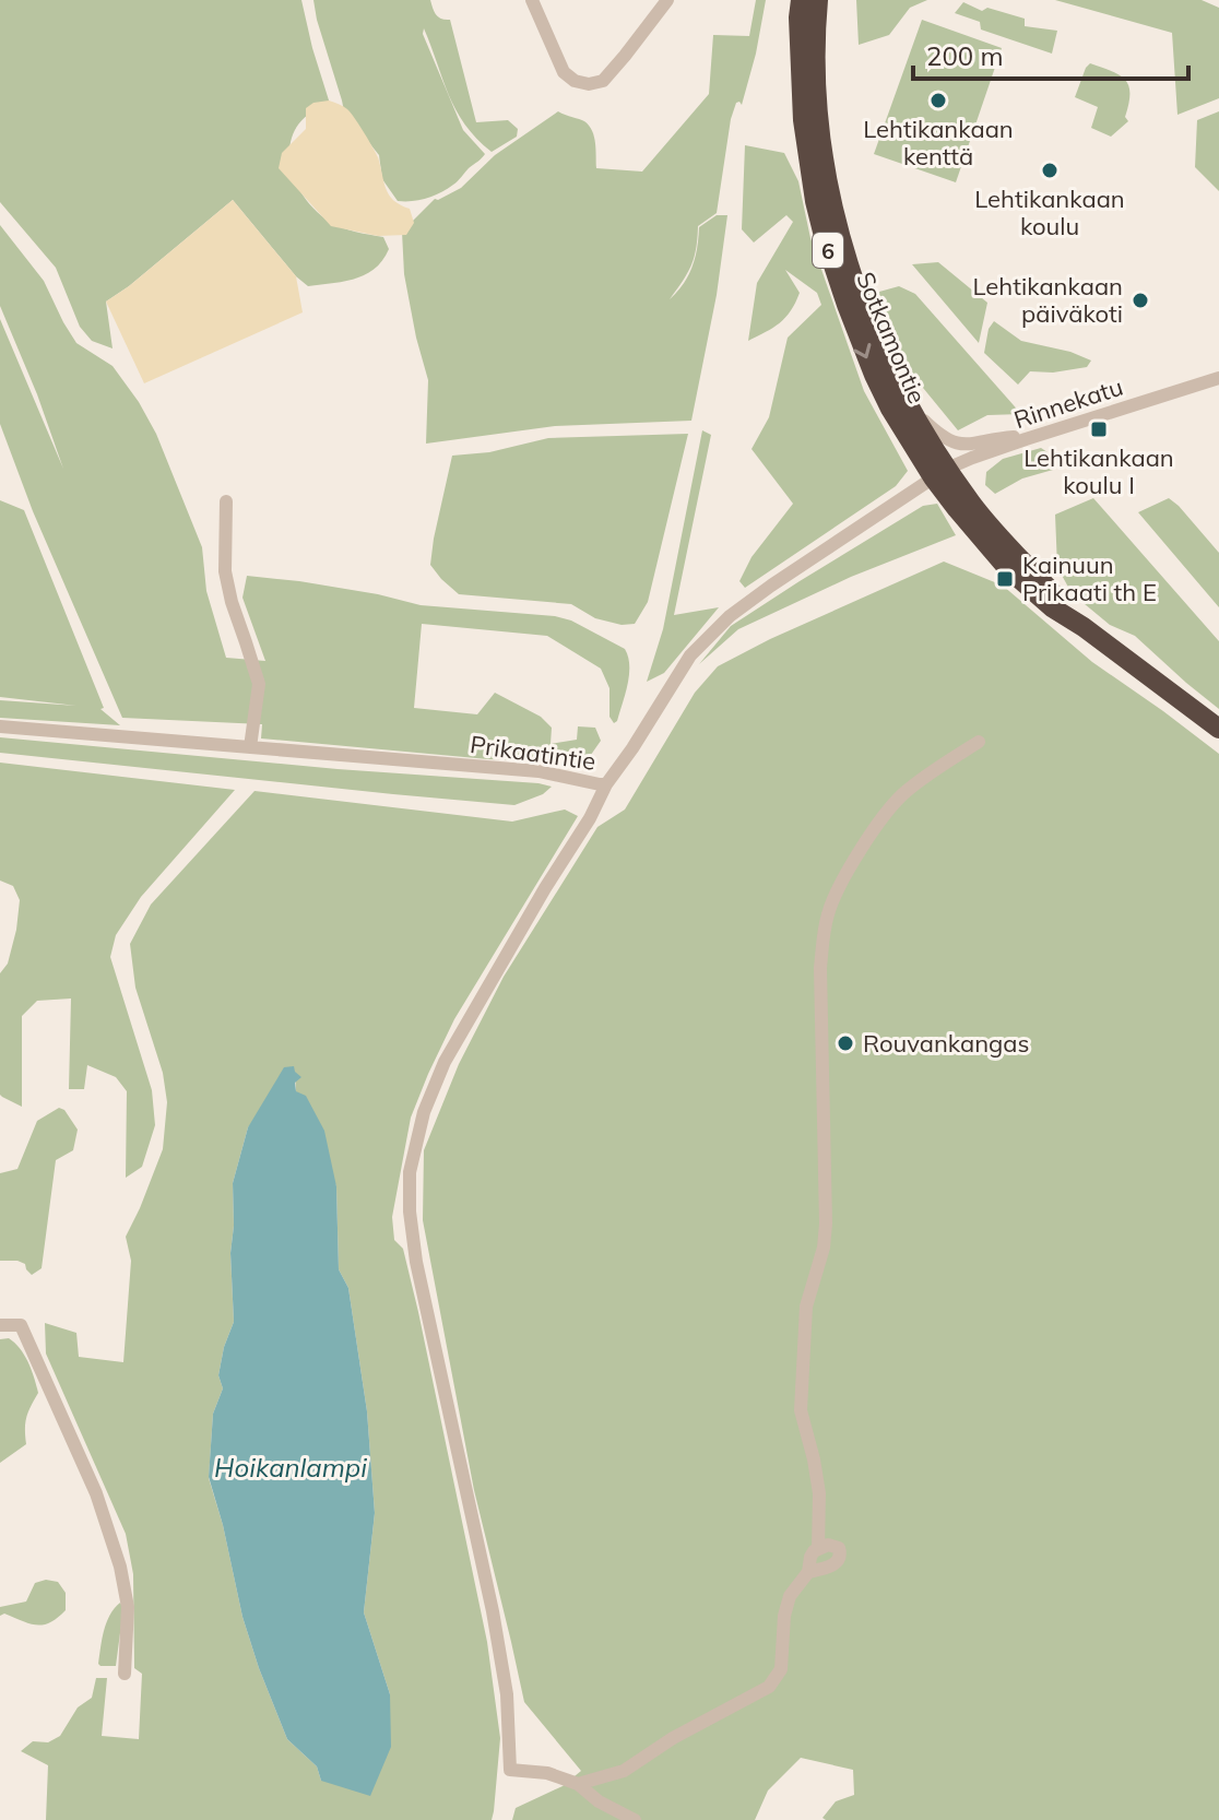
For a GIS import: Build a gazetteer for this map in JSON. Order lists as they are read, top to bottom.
{
  "streets": {
    "highway": ["6", "Sotkamontie"],
    "street": ["Rinnekatu", "Prikaatintie"]
  },
  "crossings": [
    ["Sotkamontie", "Rinnekatu"],
    ["Sotkamontie", "Prikaatintie"],
    ["Rinnekatu", "Prikaatintie"]
  ],
  "water": ["Hoikanlampi"],
  "places": {
    "other": [
      "Lehtikankaan kenttä",
      "Lehtikankaan koulu",
      "Lehtikankaan päiväkoti",
      "Rouvankangas"
    ],
    "transit": ["Lehtikankaan koulu I", "Kainuun Prikaati th E"]
  },
  "scale_bar": "200 m"
}
